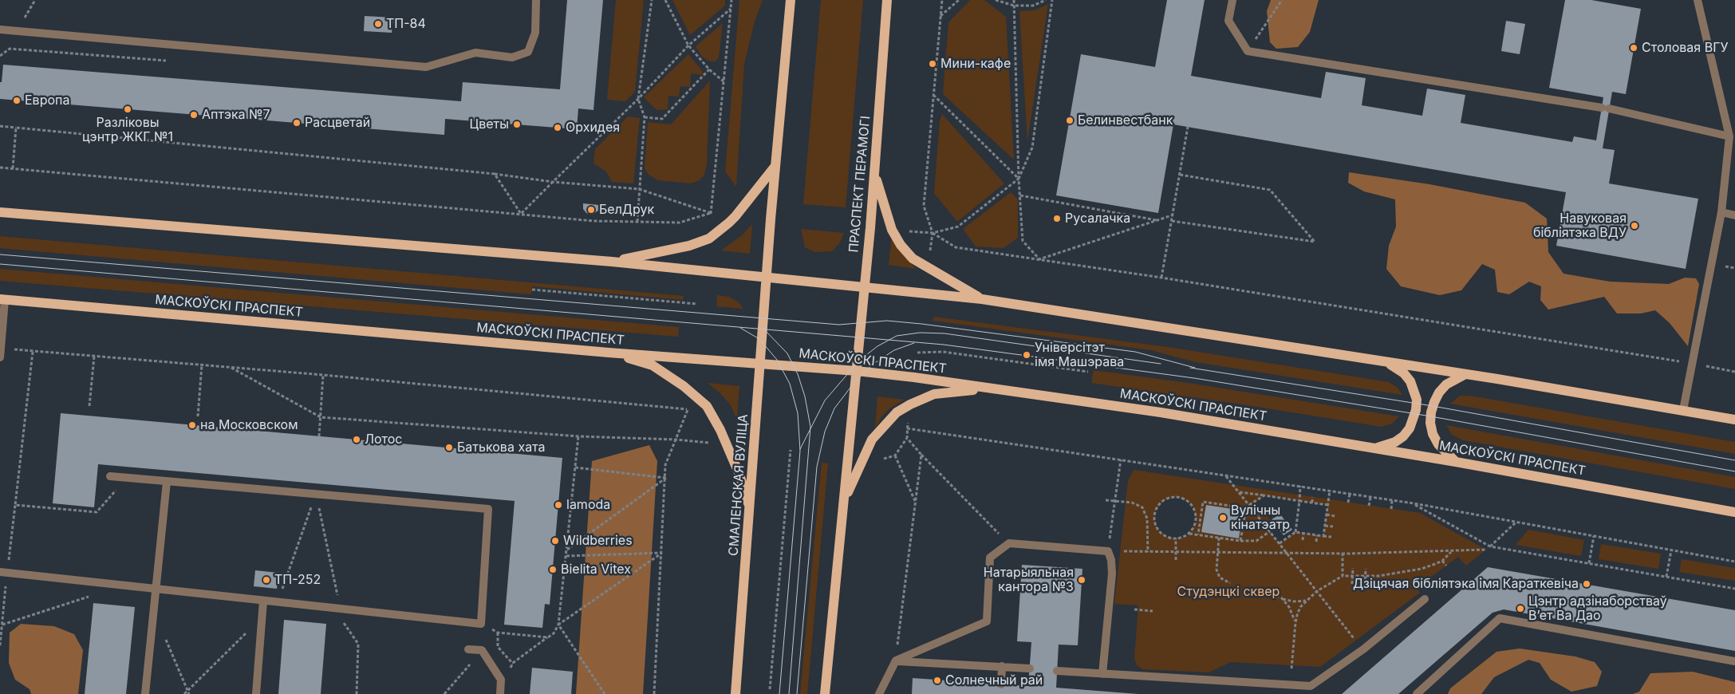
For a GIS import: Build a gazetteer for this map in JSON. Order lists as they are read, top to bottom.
{
  "streets": {
    "main road": ["ПРАСПЕКТ ПЕРАМОГІ", "МАСКОЎСКІ ПРАСПЕКТ", "СМАЛЕНСКАЯ ВУЛІЦА"]
  },
  "crossings": [
    ["ПРАСПЕКТ ПЕРАМОГІ", "МАСКОЎСКІ ПРАСПЕКТ"],
    ["МАСКОЎСКІ ПРАСПЕКТ", "СМАЛЕНСКАЯ ВУЛІЦА"]
  ],
  "parks": ["Студэнцкі сквер"],
  "places": [
    "ТП-84",
    "Столовая ВГУ",
    "Мини-кафе",
    "Европа",
    "Разліковы цэнтр ЖКГ №1",
    "Аптэка №7",
    "Белинвестбанк",
    "Расцветай",
    "Цветы",
    "Орхидея",
    "БелДрук",
    "Русалачка",
    "Навуковая бібліятэка ВДУ",
    "Універсітэт імя Машэрава",
    "на Московском",
    "Лотос",
    "Батькова хата",
    "lamoda",
    "Вулічны кінатэатр",
    "Wildberries",
    "Bielita Vitex",
    "ТП-252",
    "Натарыяльная кантора №3",
    "Дзіцячая бібліятэка імя Караткевіча",
    "Цэнтр адзінаборстваў Вʼет Ва Дао",
    "Солнечный рай"
  ]
}
